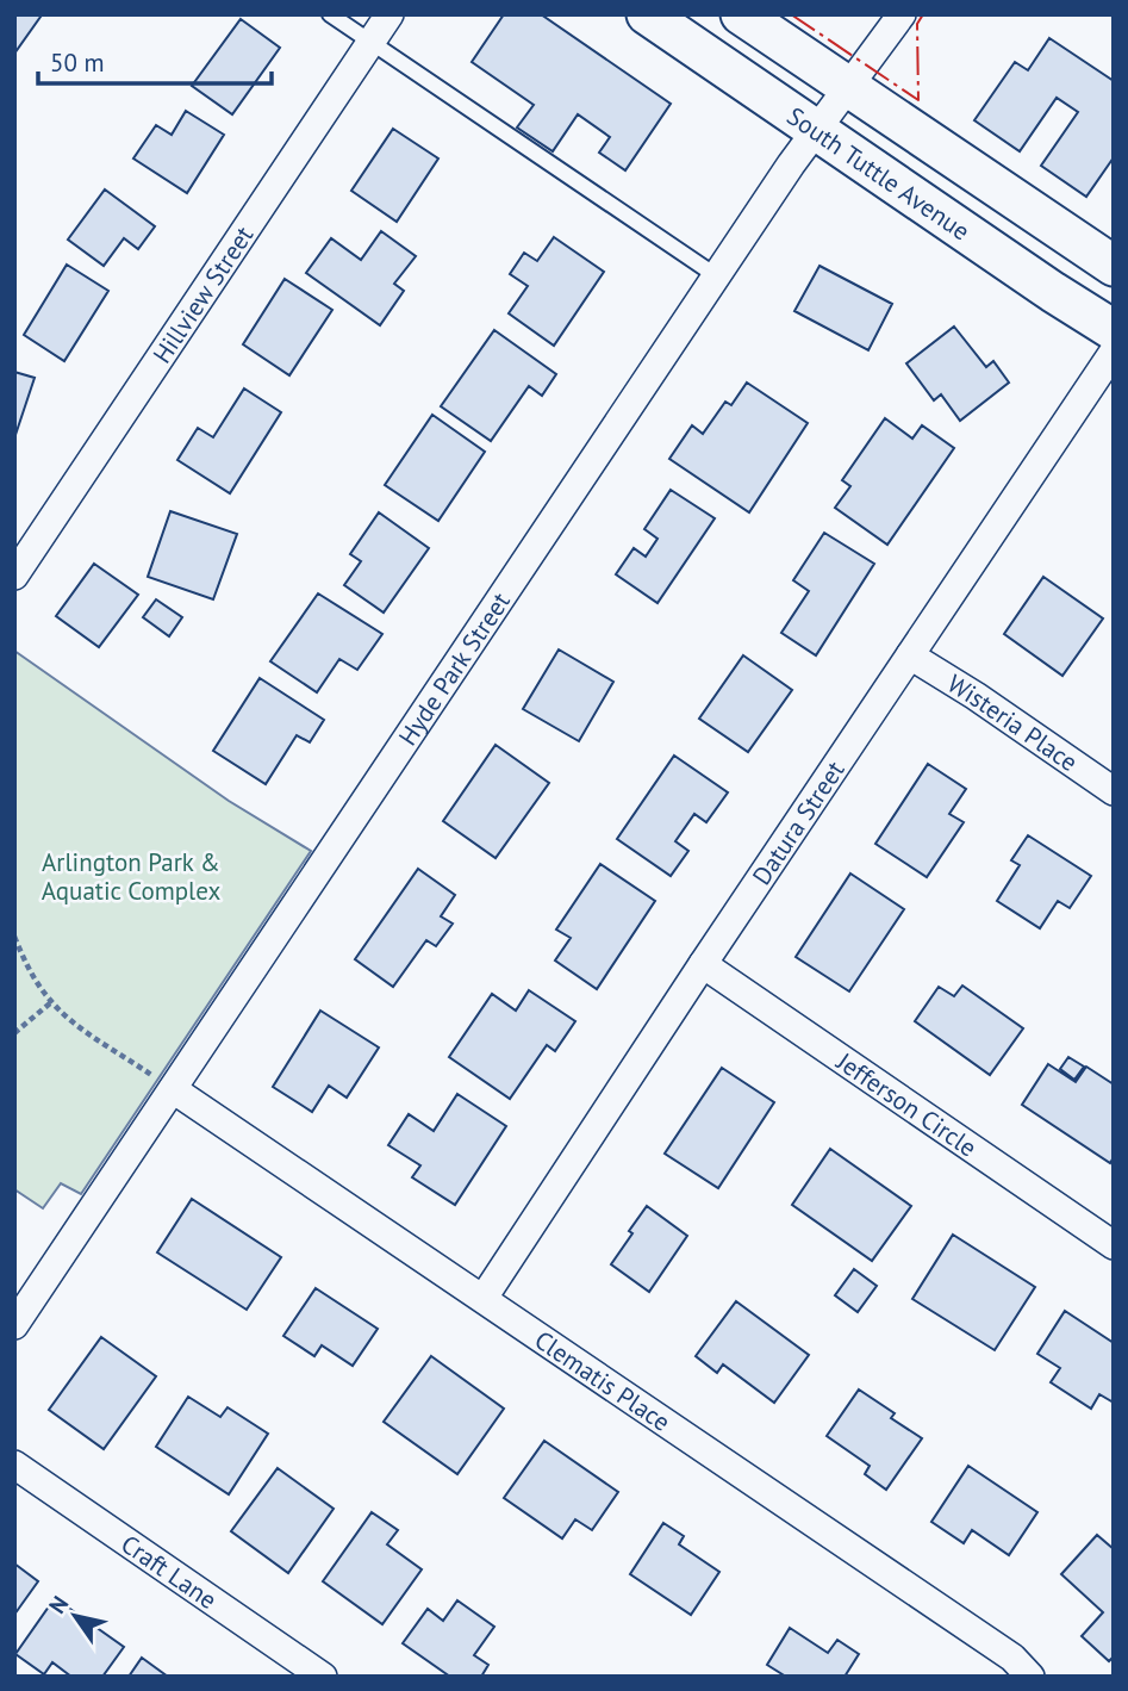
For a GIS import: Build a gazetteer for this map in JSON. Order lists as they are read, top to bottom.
{
  "streets": {
    "main road": ["South Tuttle Avenue"],
    "street": [
      "Hillview Street",
      "Hyde Park Street",
      "Wisteria Place",
      "Datura Street",
      "Jefferson Circle",
      "Clematis Place",
      "Craft Lane"
    ]
  },
  "crossings": [
    ["South Tuttle Avenue", "Hyde Park Street"],
    ["Hyde Park Street", "Clematis Place"],
    ["Wisteria Place", "Datura Street"],
    ["Datura Street", "Jefferson Circle"],
    ["Datura Street", "Clematis Place"]
  ],
  "parks": ["Arlington Park & Aquatic Complex"],
  "scale_bar": "50 m",
  "north": "top left"
}
